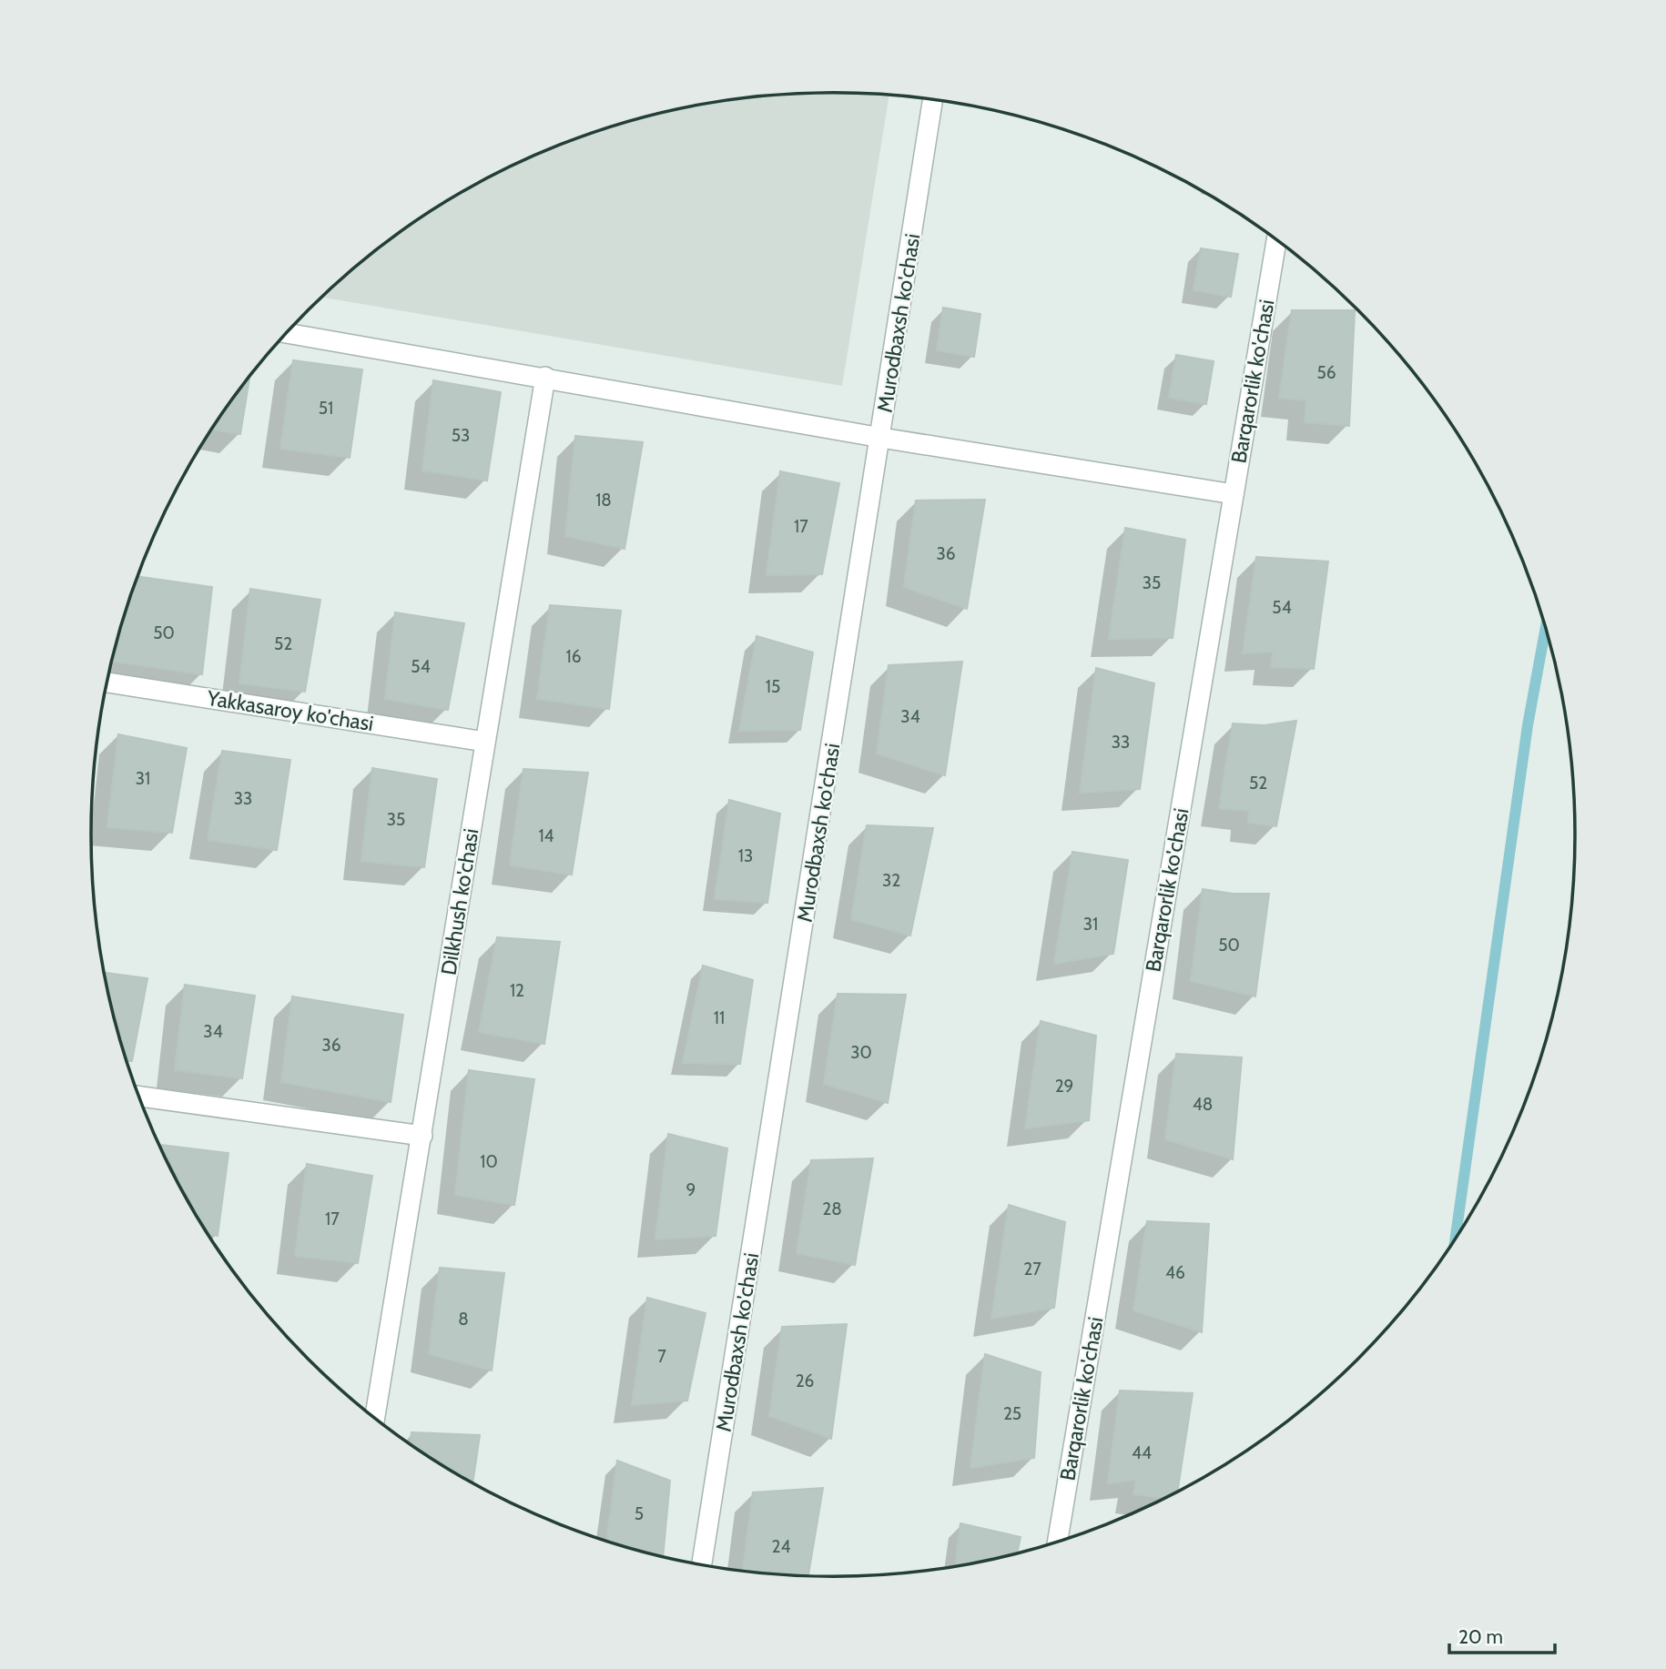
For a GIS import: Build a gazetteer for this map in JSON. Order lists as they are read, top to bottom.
{
  "streets": {
    "street": [
      "Murodbaxsh ko'chasi",
      "Barqarorlik ko'chasi",
      "Yakkasaroy ko'chasi",
      "Dilkhush ko'chasi"
    ]
  },
  "crossings": [
    ["Yakkasaroy ko'chasi", "Dilkhush ko'chasi"]
  ],
  "house_numbers": [
    "56",
    "51",
    "53",
    "18",
    "17",
    "36",
    "35",
    "54",
    "50",
    "52",
    "16",
    "54",
    "15",
    "34",
    "33",
    "31",
    "52",
    "33",
    "35",
    "14",
    "13",
    "32",
    "31",
    "50",
    "12",
    "11",
    "34",
    "36",
    "30",
    "29",
    "48",
    "10",
    "9",
    "28",
    "17",
    "27",
    "46",
    "8",
    "7",
    "26",
    "25",
    "44",
    "5",
    "24"
  ],
  "scale_bar": "20 m"
}
